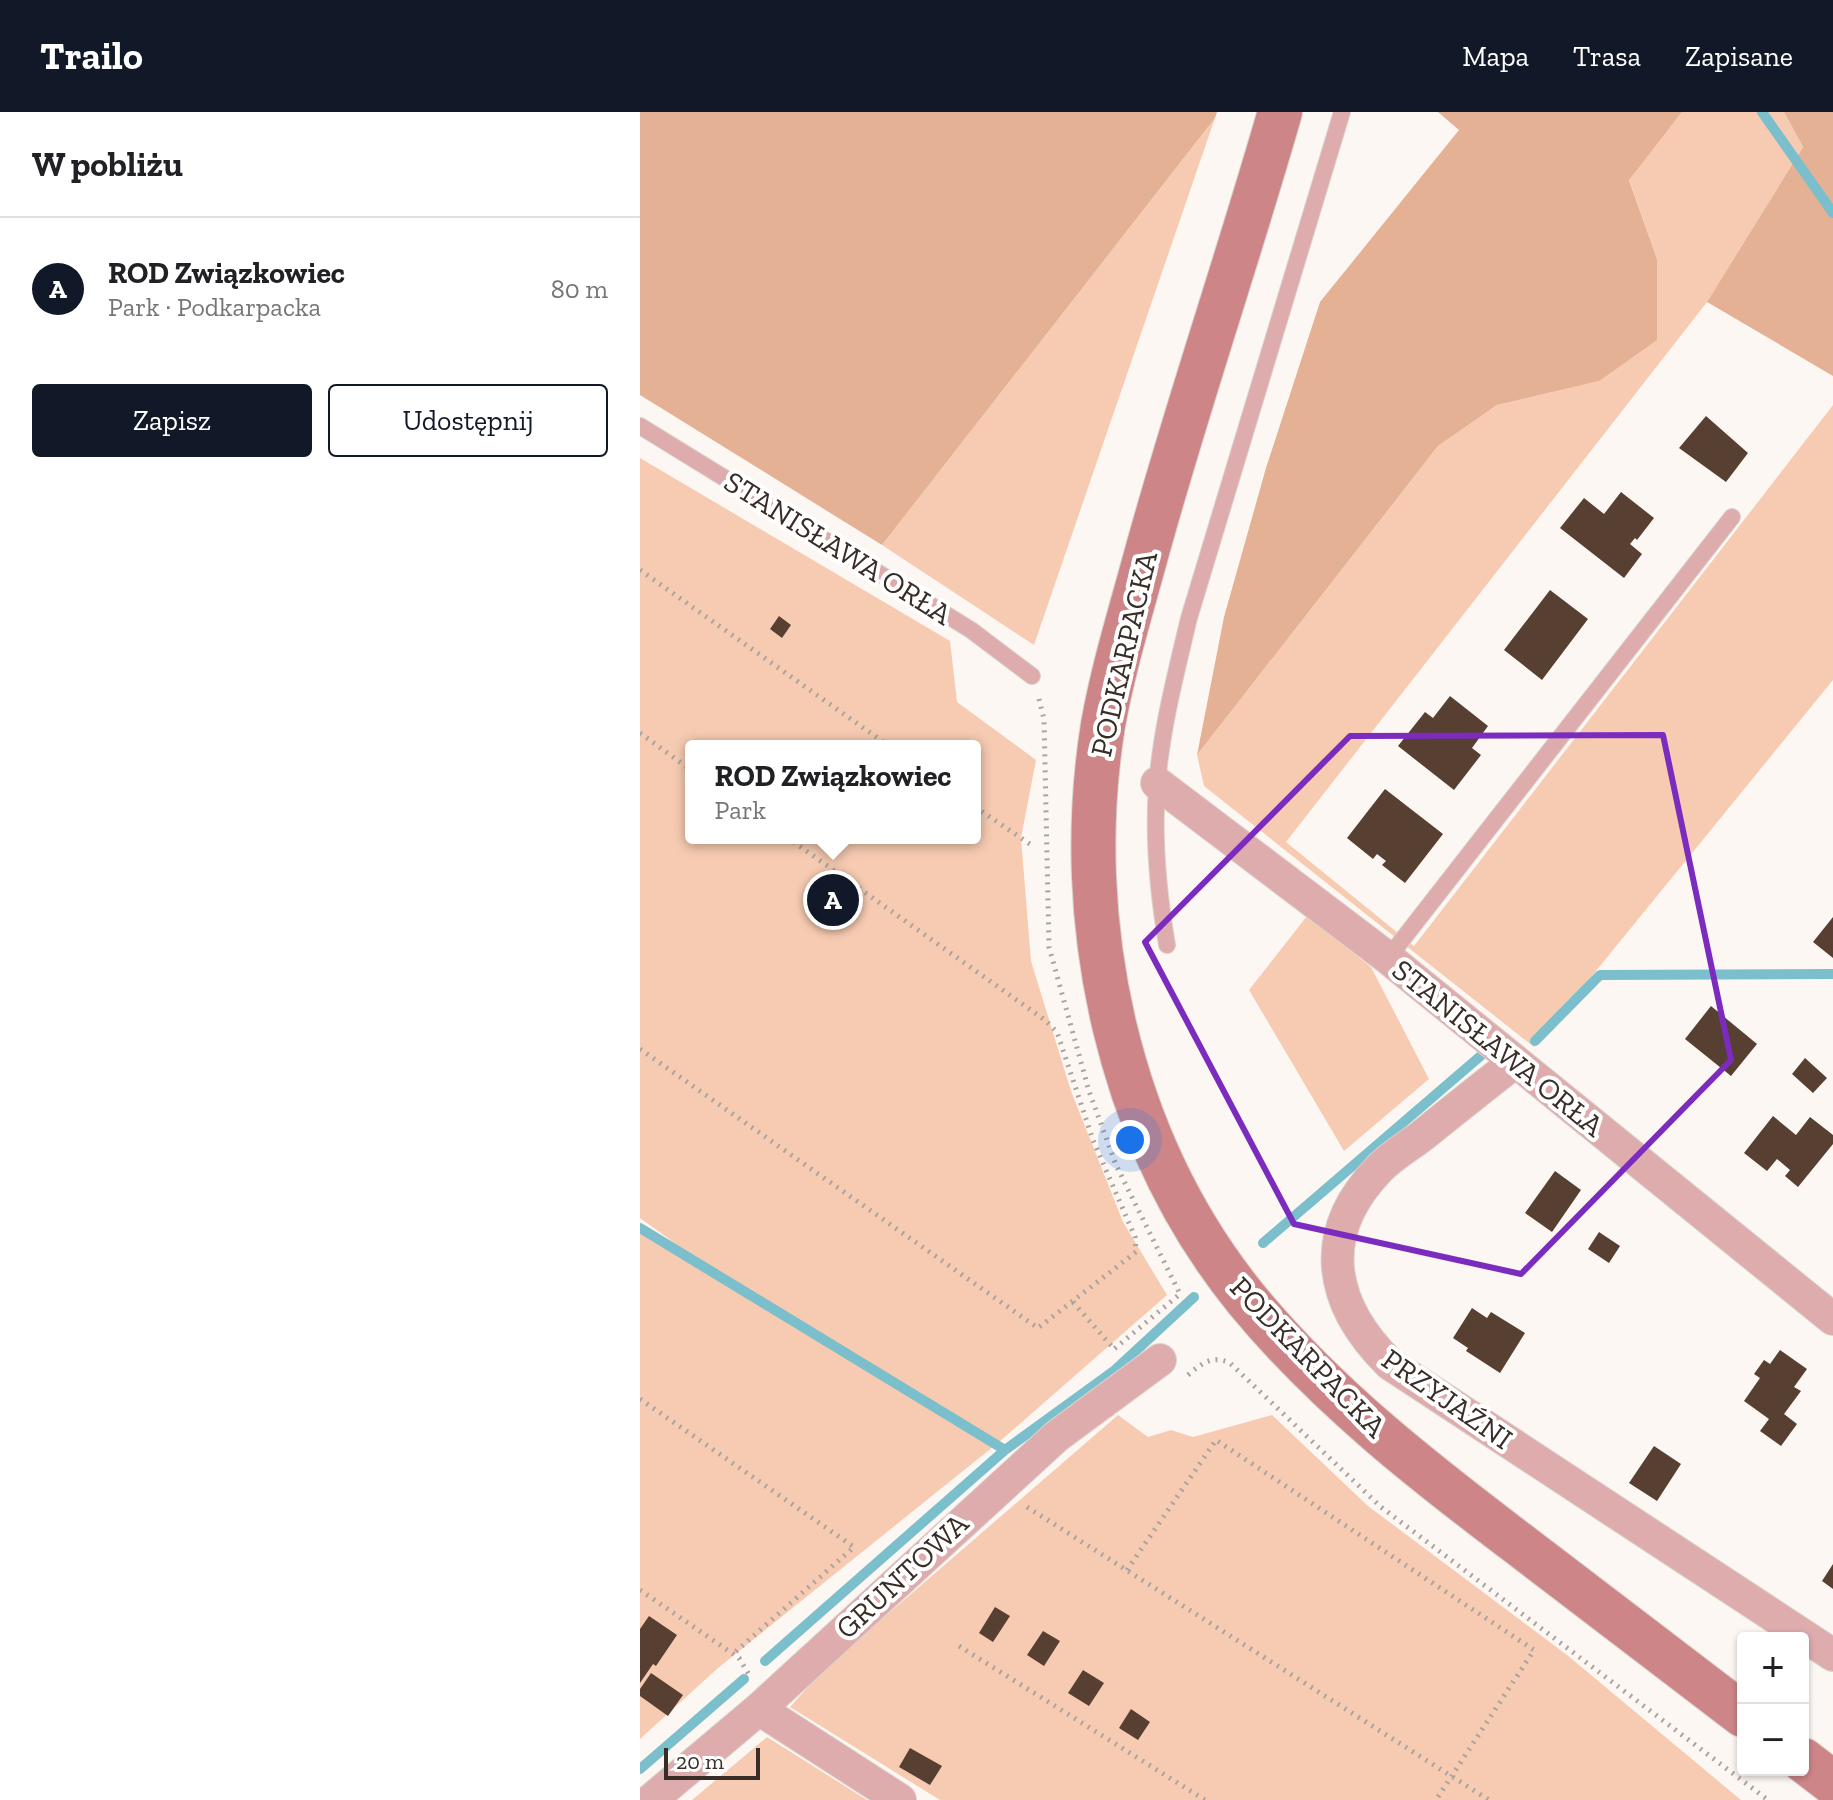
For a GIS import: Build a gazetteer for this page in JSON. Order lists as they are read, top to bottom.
{
  "streets": {
    "main road": ["PODKARPACKA"],
    "street": ["STANISŁAWA ORŁA", "PRZYJAŹNI", "GRUNTOWA"]
  },
  "crossings": [
    ["STANISŁAWA ORŁA", "PRZYJAŹNI"]
  ],
  "scale_bar": "20 m",
  "page": {
    "header": "Trailo",
    "nav": ["Mapa", "Trasa", "Zapisane"],
    "heading": "W pobliżu",
    "list": [
      {
        "mark": "A",
        "name": "ROD Związkowiec",
        "note": "Park · Podkarpacka",
        "value": "80 m"
      }
    ],
    "buttons": ["Zapisz", "Udostępnij"],
    "popup": ["ROD Związkowiec", "Park"],
    "pins": "A",
    "map_buttons": ["+", "−"],
    "scale": "20 m"
  }
}
